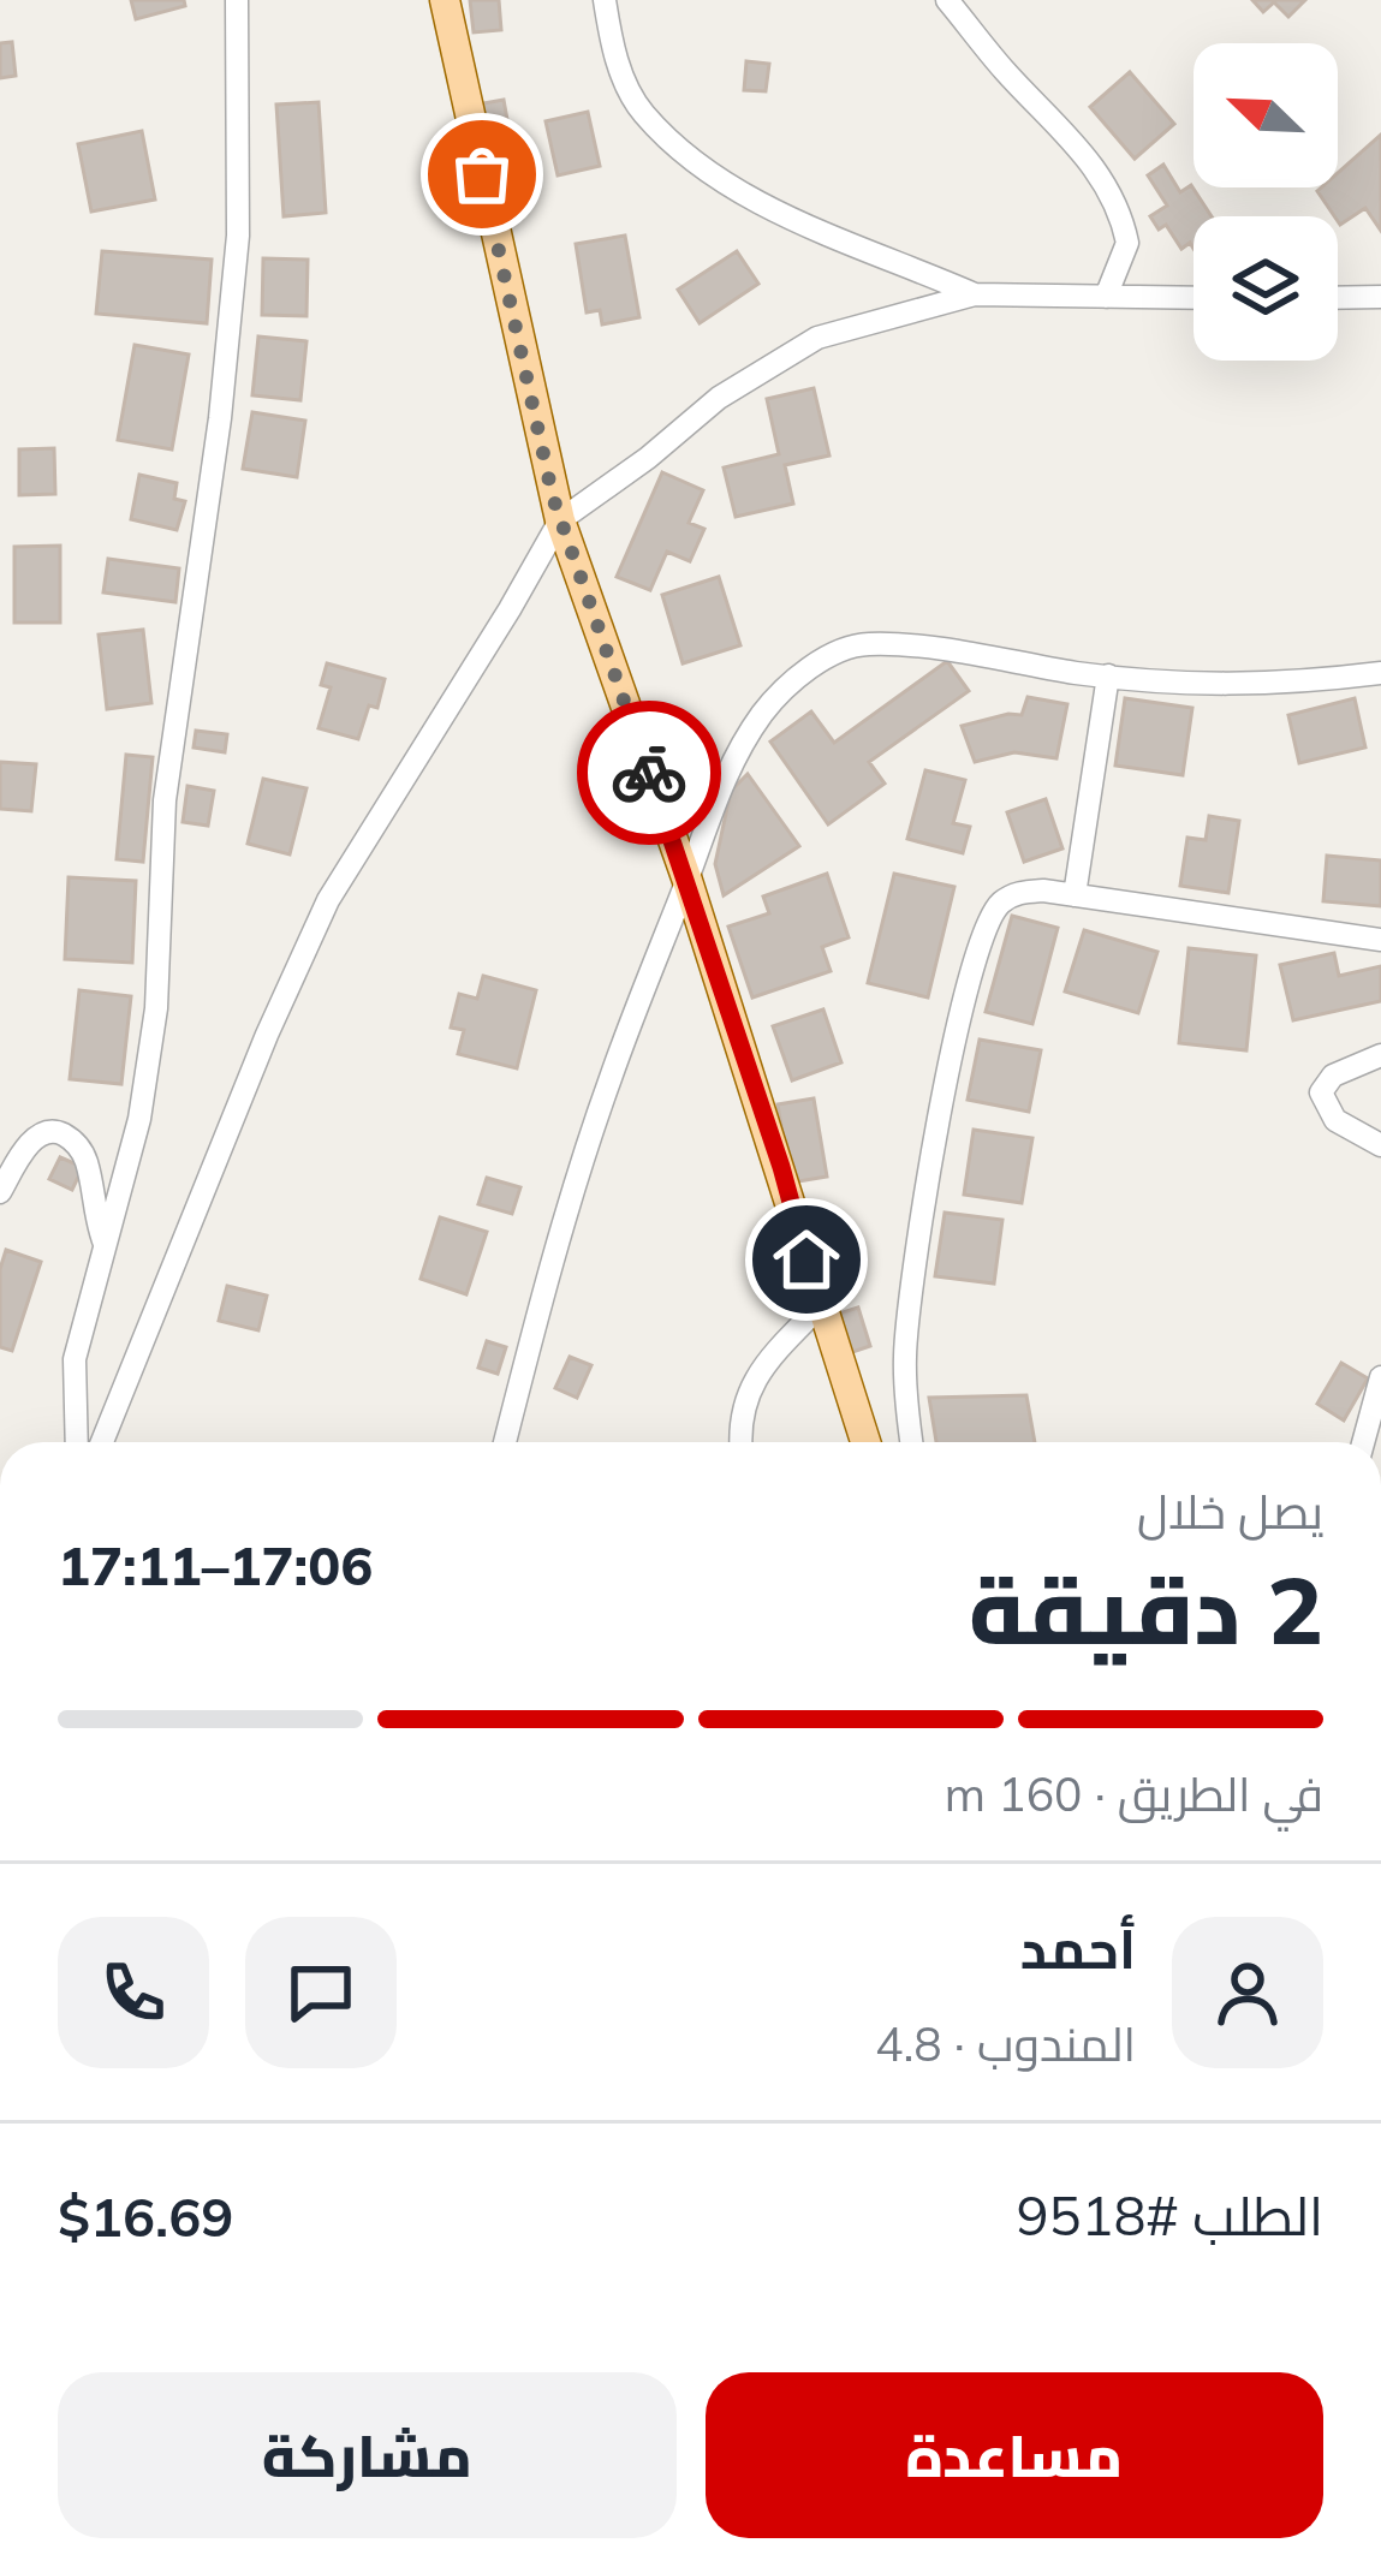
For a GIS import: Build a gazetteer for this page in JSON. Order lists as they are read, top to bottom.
{
  "north": "top left",
  "page": {
    "heading": ["2 دقيقة", "يصل خلال", "17:06–17:11"],
    "panel": [
      "أحمد",
      "المندوب · 4.8",
      "الطلب #9518",
      "$16.69"
    ],
    "bar": "في الطريق · 160 m",
    "buttons": ["مساعدة", "مشاركة"]
  }
}
